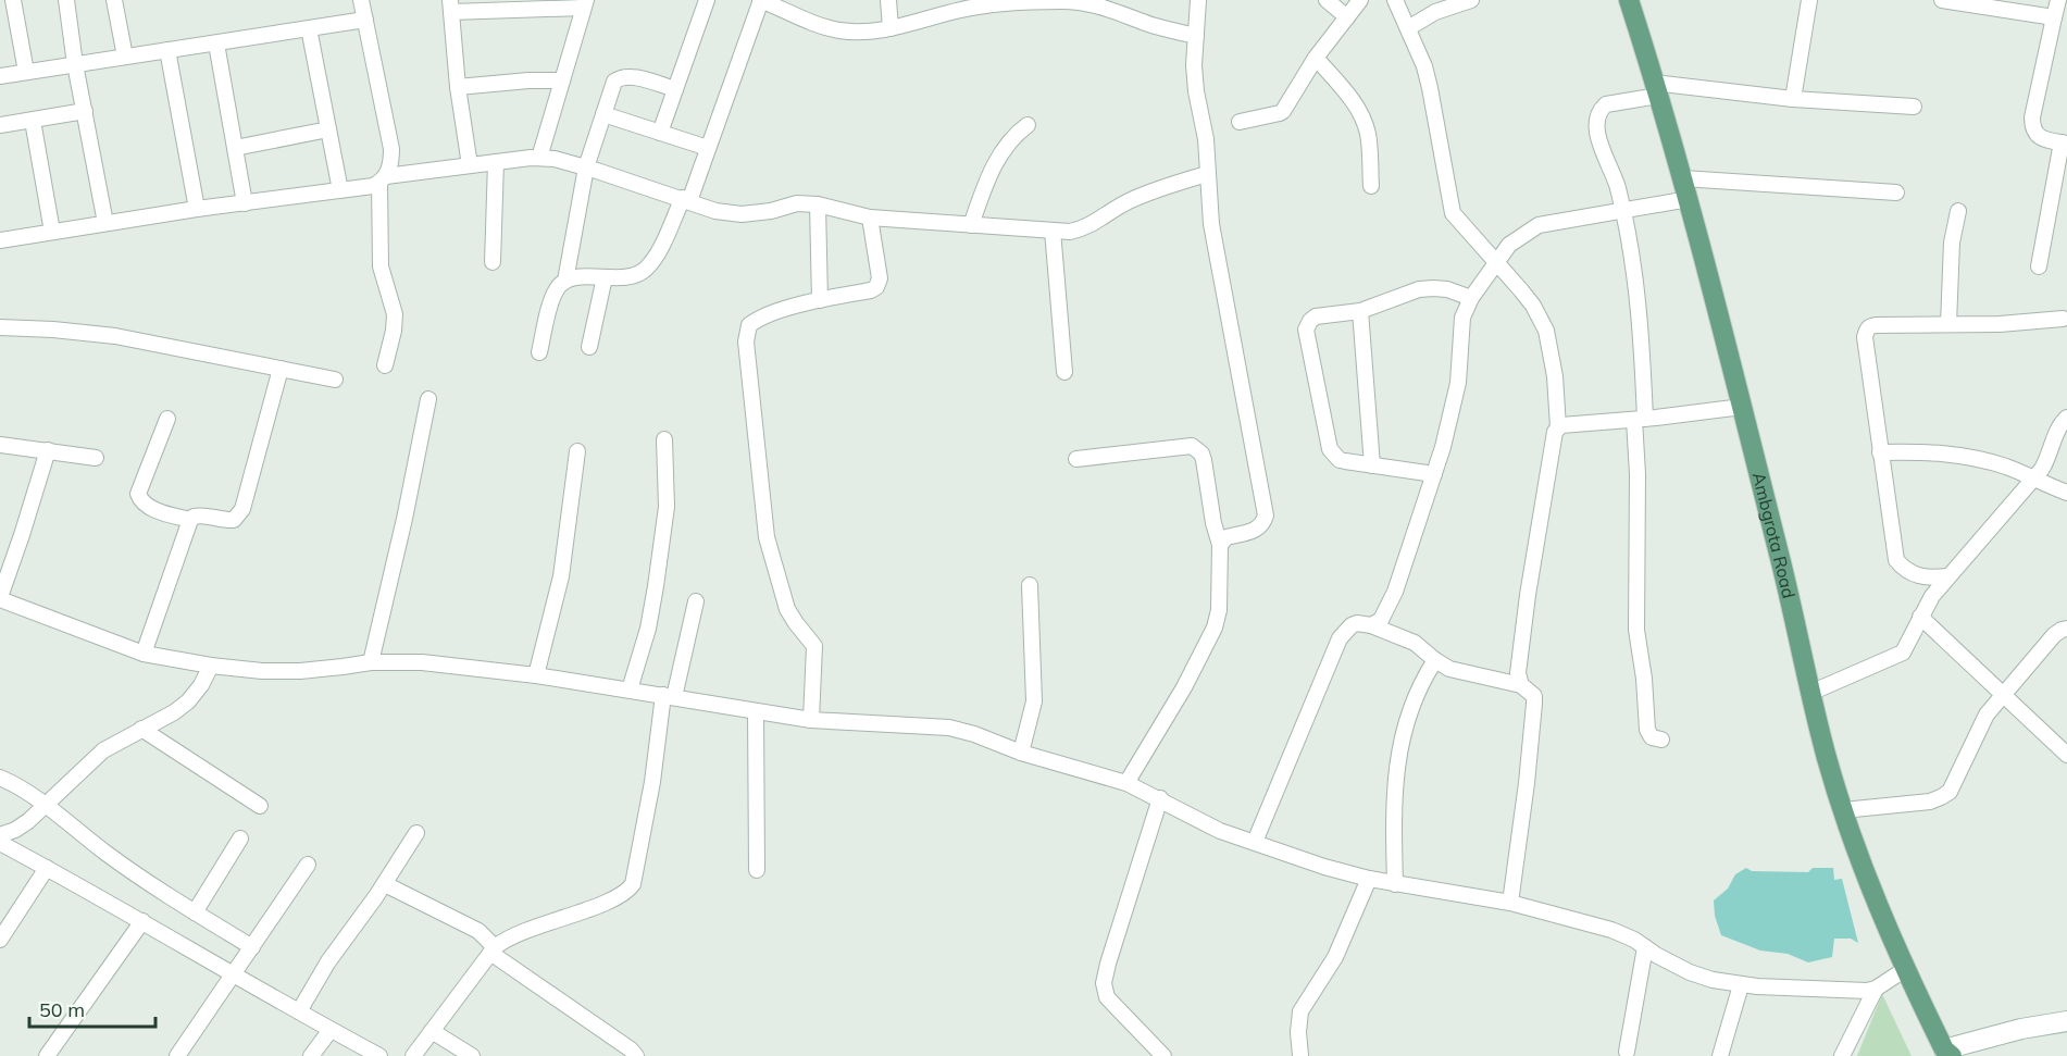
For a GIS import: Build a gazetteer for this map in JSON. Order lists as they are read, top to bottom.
{
  "streets": {
    "main road": ["Ambgrota Road"]
  },
  "scale_bar": "50 m"
}
